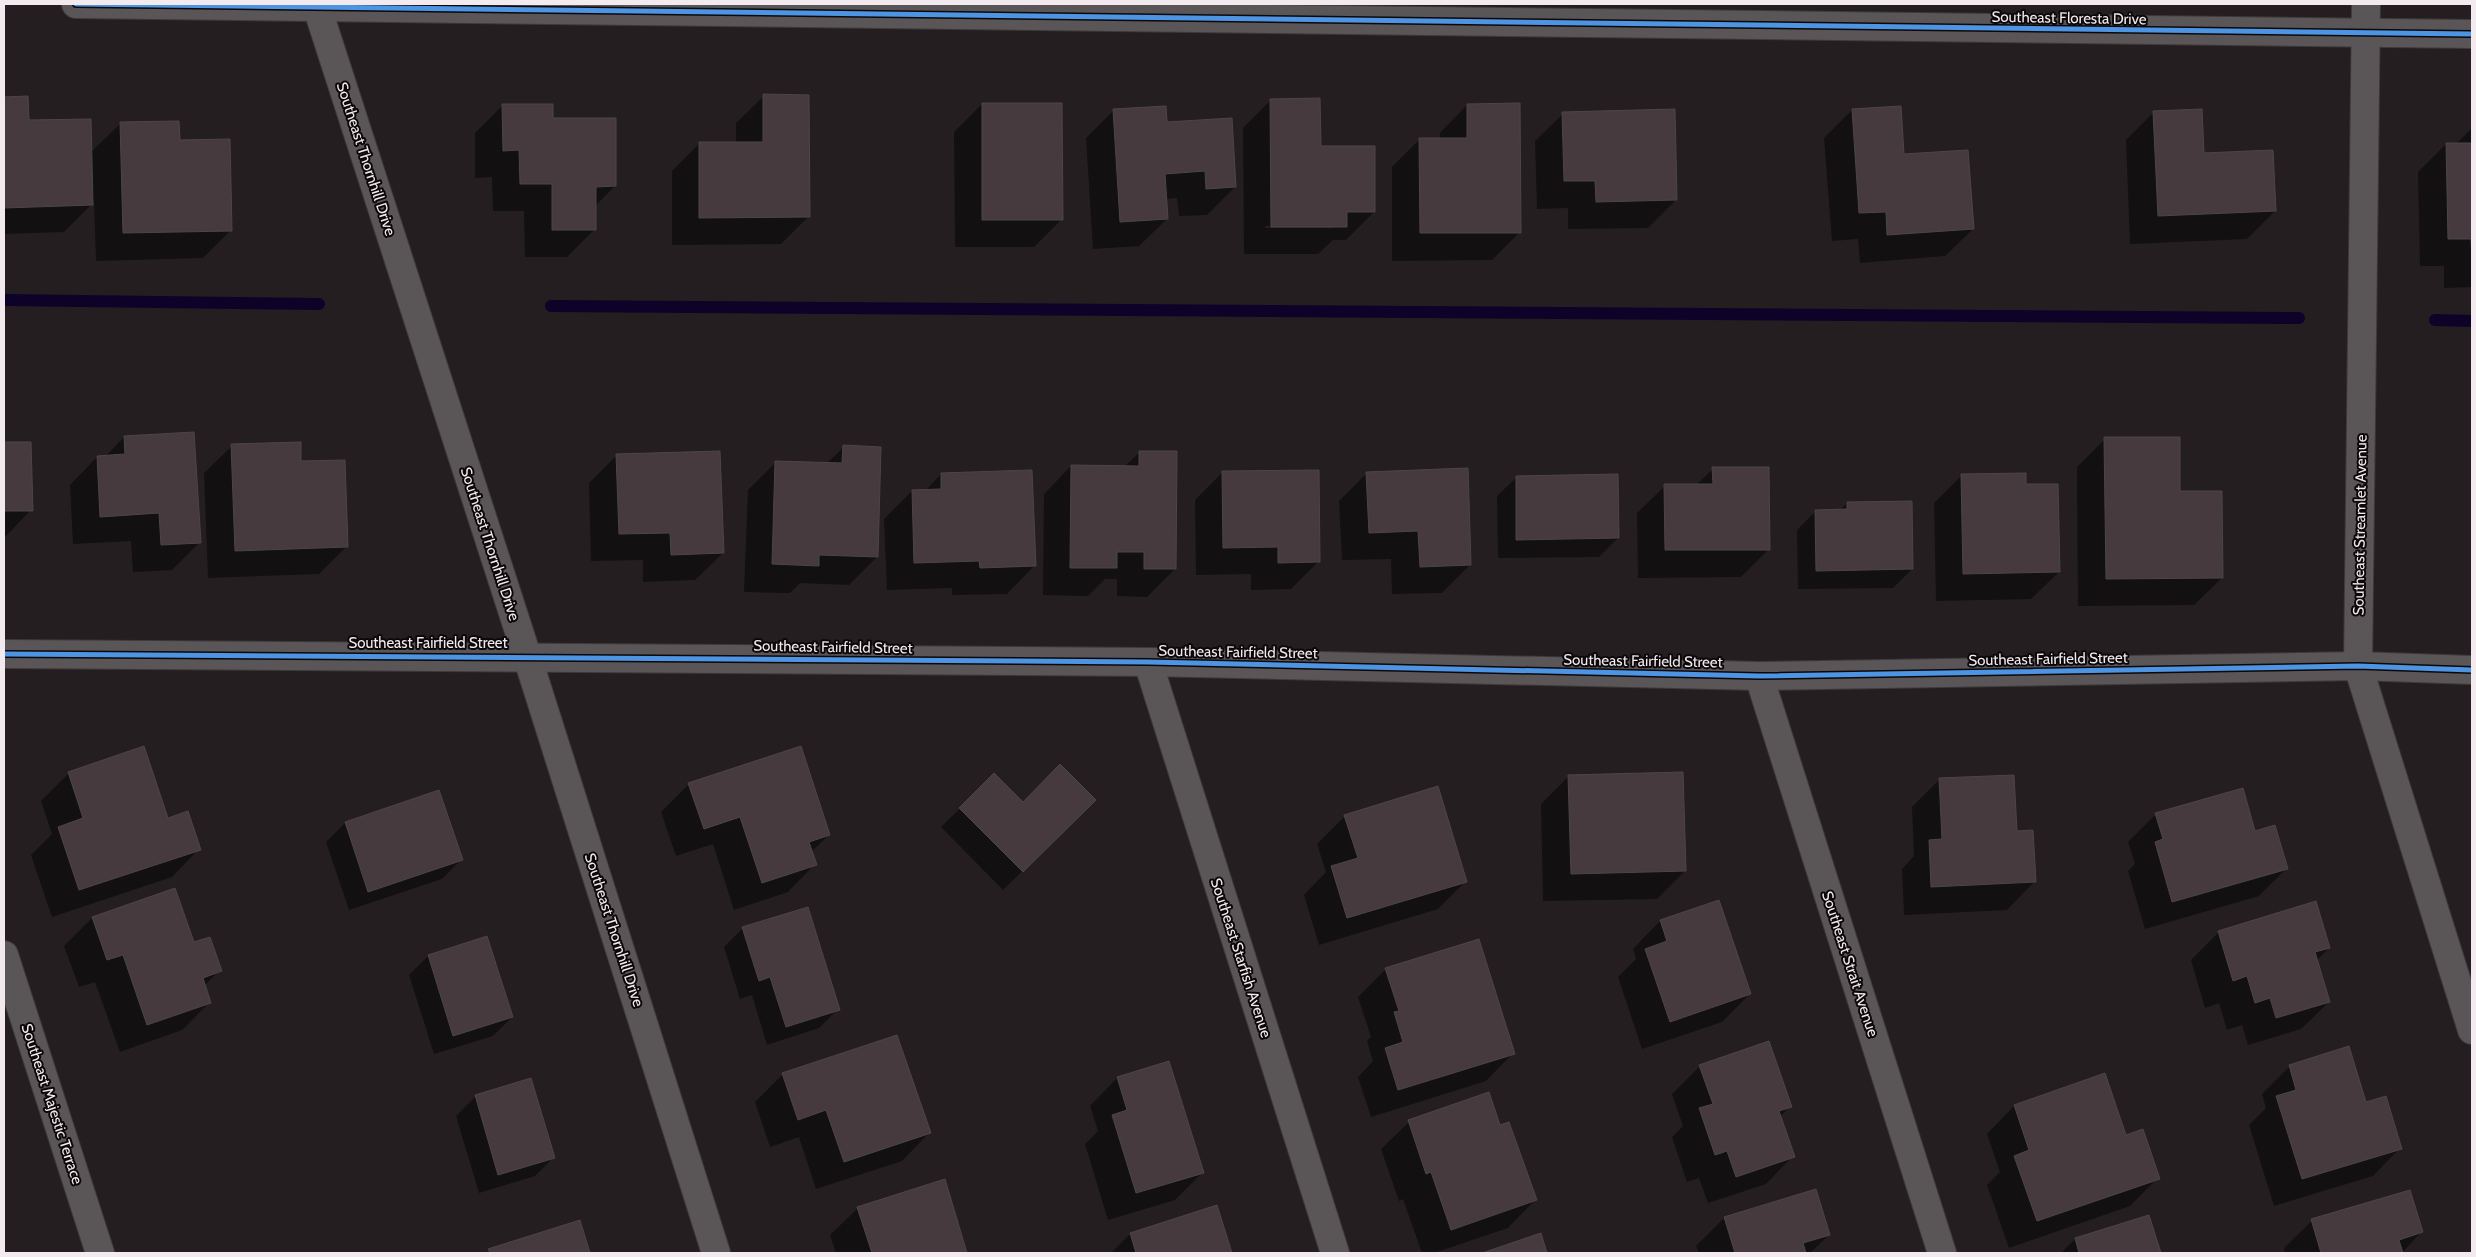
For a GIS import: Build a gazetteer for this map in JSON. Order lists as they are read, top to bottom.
{
  "streets": {
    "street": [
      "Southeast Floresta Drive",
      "Southeast Thornhill Drive",
      "Southeast Streamlet Avenue",
      "Southeast Fairfield Street",
      "Southeast Starfish Avenue",
      "Southeast Strait Avenue",
      "Southeast Majestic Terrace"
    ]
  },
  "crossings": [
    ["Southeast Floresta Drive", "Southeast Thornhill Drive"],
    ["Southeast Floresta Drive", "Southeast Streamlet Avenue"],
    ["Southeast Thornhill Drive", "Southeast Fairfield Street"],
    ["Southeast Streamlet Avenue", "Southeast Fairfield Street"],
    ["Southeast Fairfield Street", "Southeast Starfish Avenue"],
    ["Southeast Fairfield Street", "Southeast Strait Avenue"]
  ]
}
